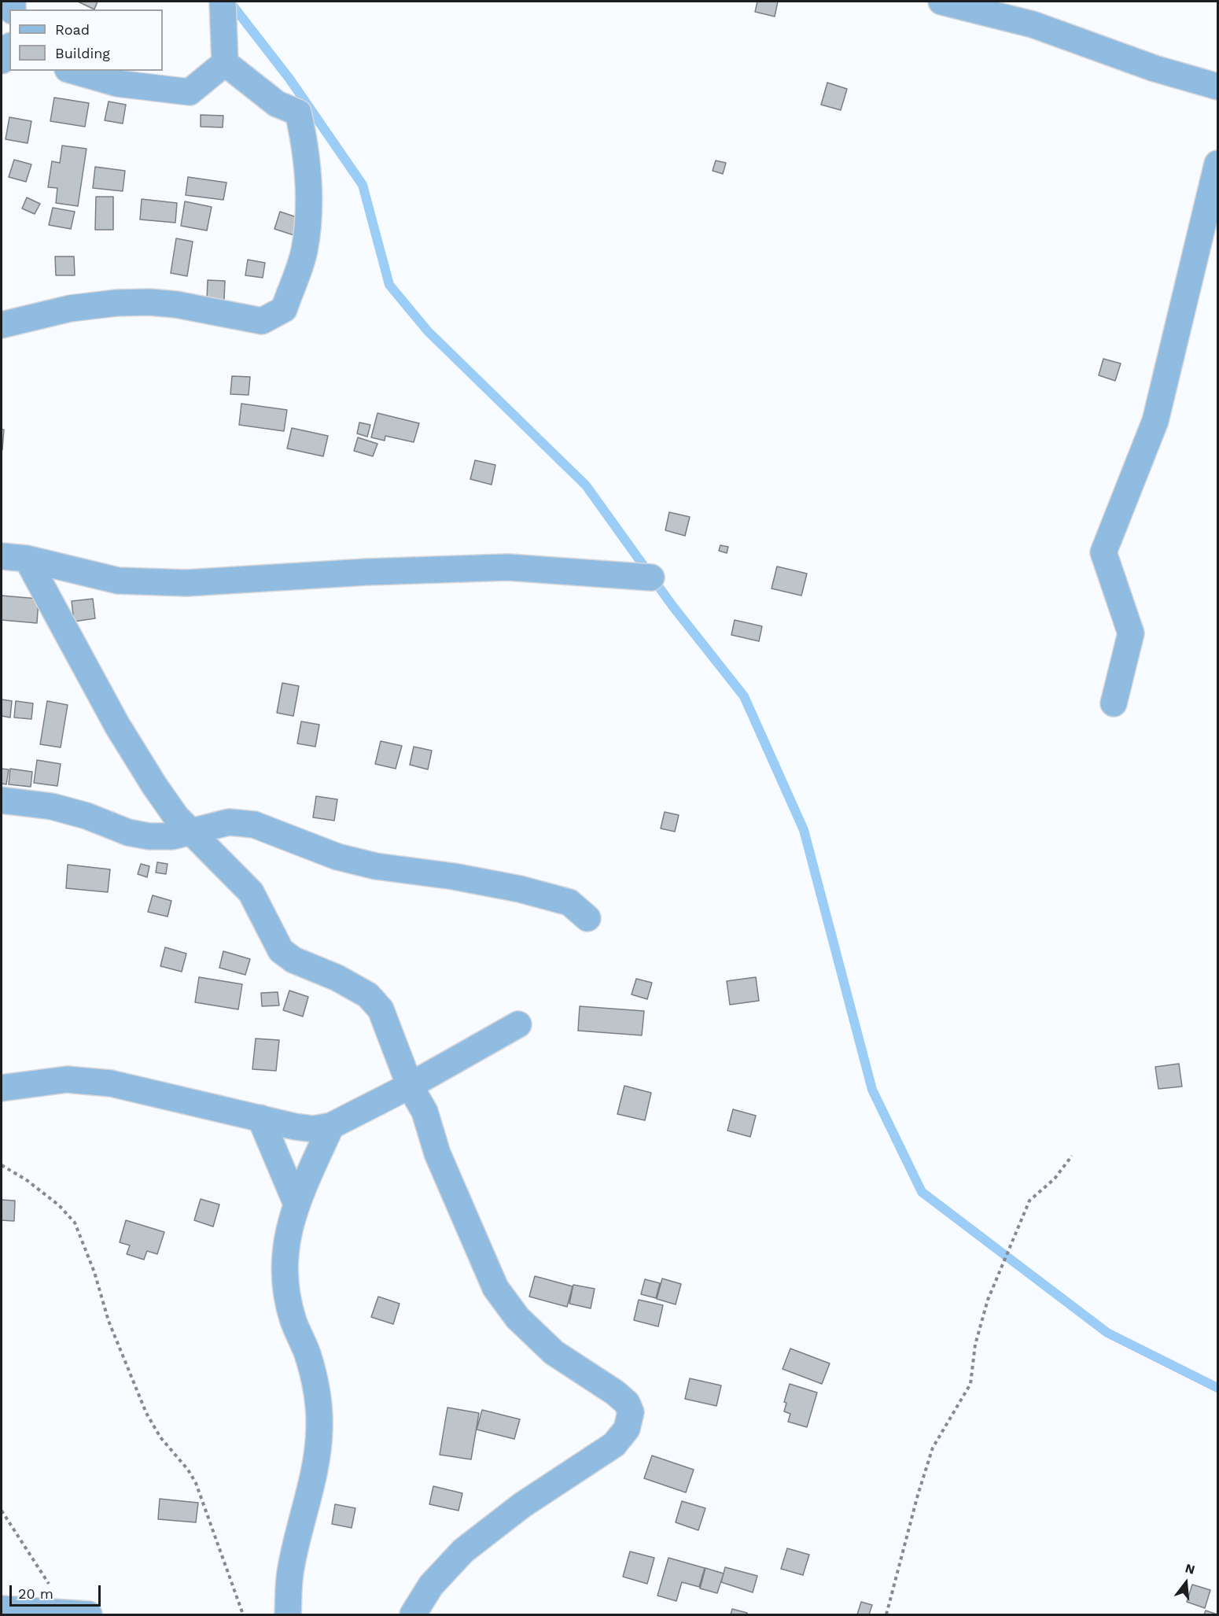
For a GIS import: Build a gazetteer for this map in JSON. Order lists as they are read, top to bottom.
{
  "legend": ["Road", "Building"],
  "scale_bar": "20 m",
  "north": "top"
}
